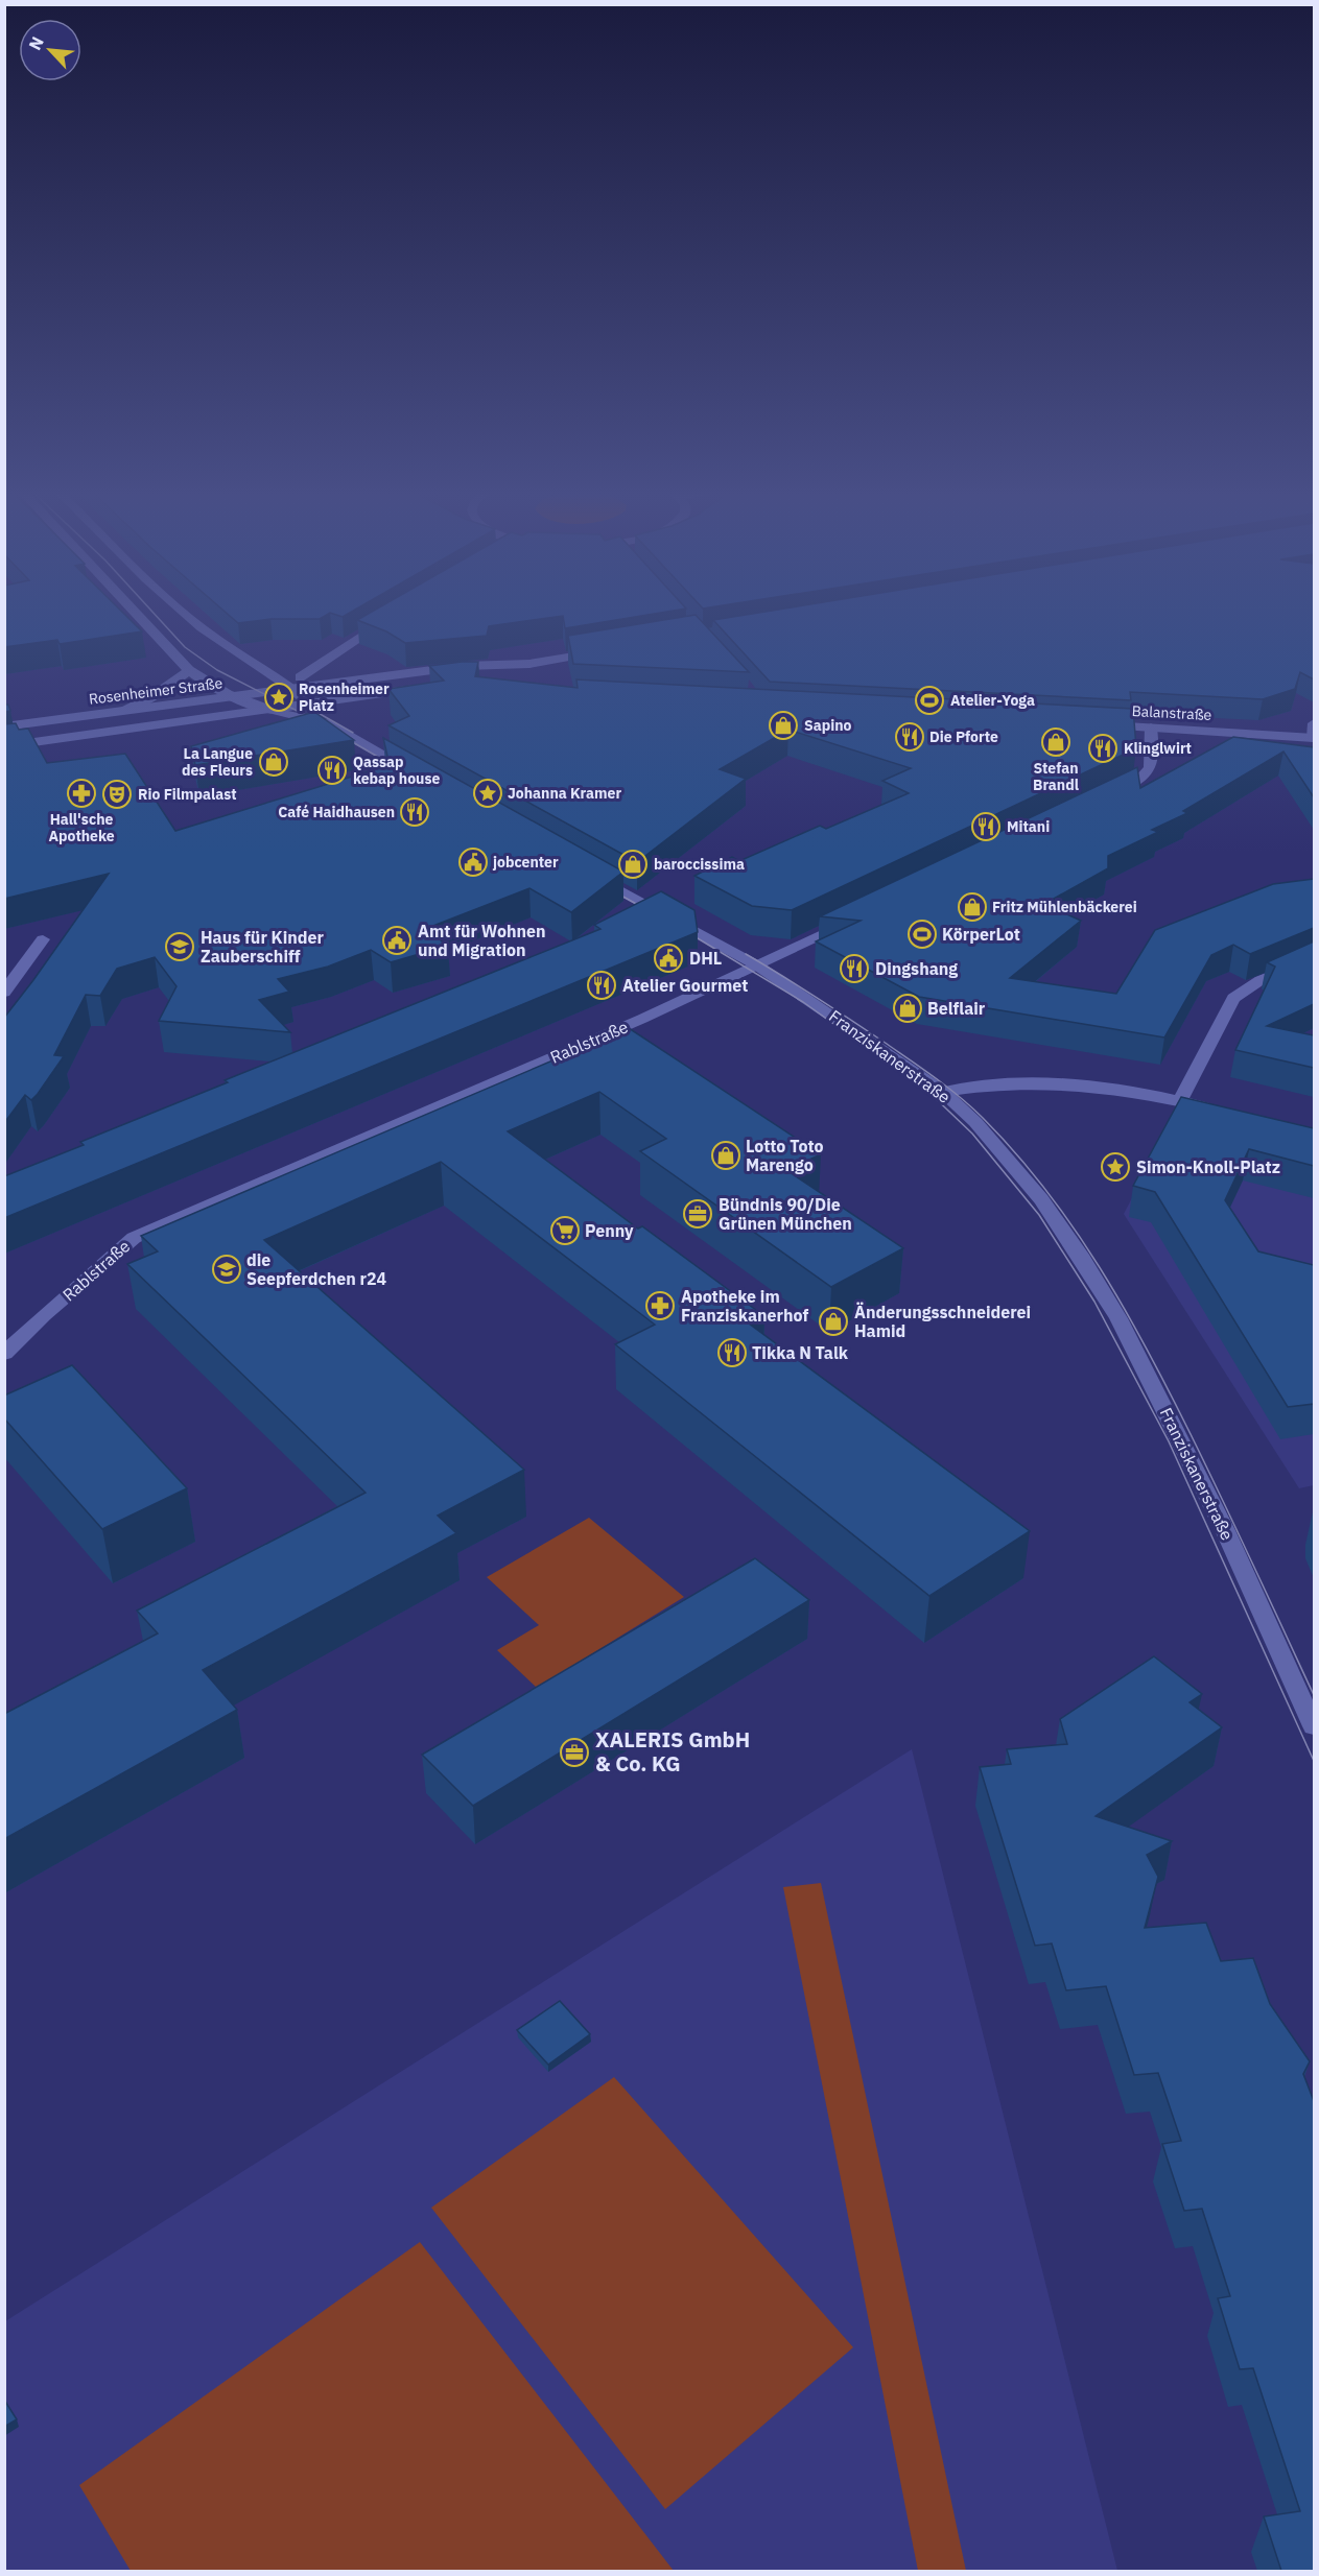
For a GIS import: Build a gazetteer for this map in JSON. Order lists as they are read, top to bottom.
{
  "streets": {
    "street": [
      "Rosenheimer Straße",
      "Balanstraße",
      "Rablstraße",
      "Franziskanerstraße"
    ]
  },
  "crossings": [
    ["Rablstraße", "Franziskanerstraße"]
  ],
  "places": {
    "place": ["Rosenheimer Platz", "Johanna Kramer", "Simon-Knoll-Platz"],
    "sports": ["Atelier-Yoga", "KörperLot"],
    "shop": [
      "Sapino",
      "Stefan Brandl",
      "La Langue des Fleurs",
      "baroccissima",
      "Fritz Mühlenbäckerei",
      "Belflair",
      "Lotto Toto Marengo",
      "Änderungsschneiderei Hamid"
    ],
    "restaurant": [
      "Die Pforte",
      "Klinglwirt",
      "Qassap kebap house",
      "Café Haidhausen",
      "Mitani",
      "Dingshang",
      "Atelier Gourmet",
      "Tikka N Talk"
    ],
    "pharmacy": ["Hall'sche Apotheke", "Apotheke im Franziskanerhof"],
    "theatre": ["Rio Filmpalast"],
    "public building": ["jobcenter", "Amt für Wohnen und Migration", "DHL"],
    "school or university": ["Haus für Kinder Zauberschiff", "die Seepferdchen r24"],
    "office": ["Bündnis 90/Die Grünen München", "XALERIS GmbH & Co. KG"],
    "supermarket": ["Penny"]
  },
  "north": "top left"
}
